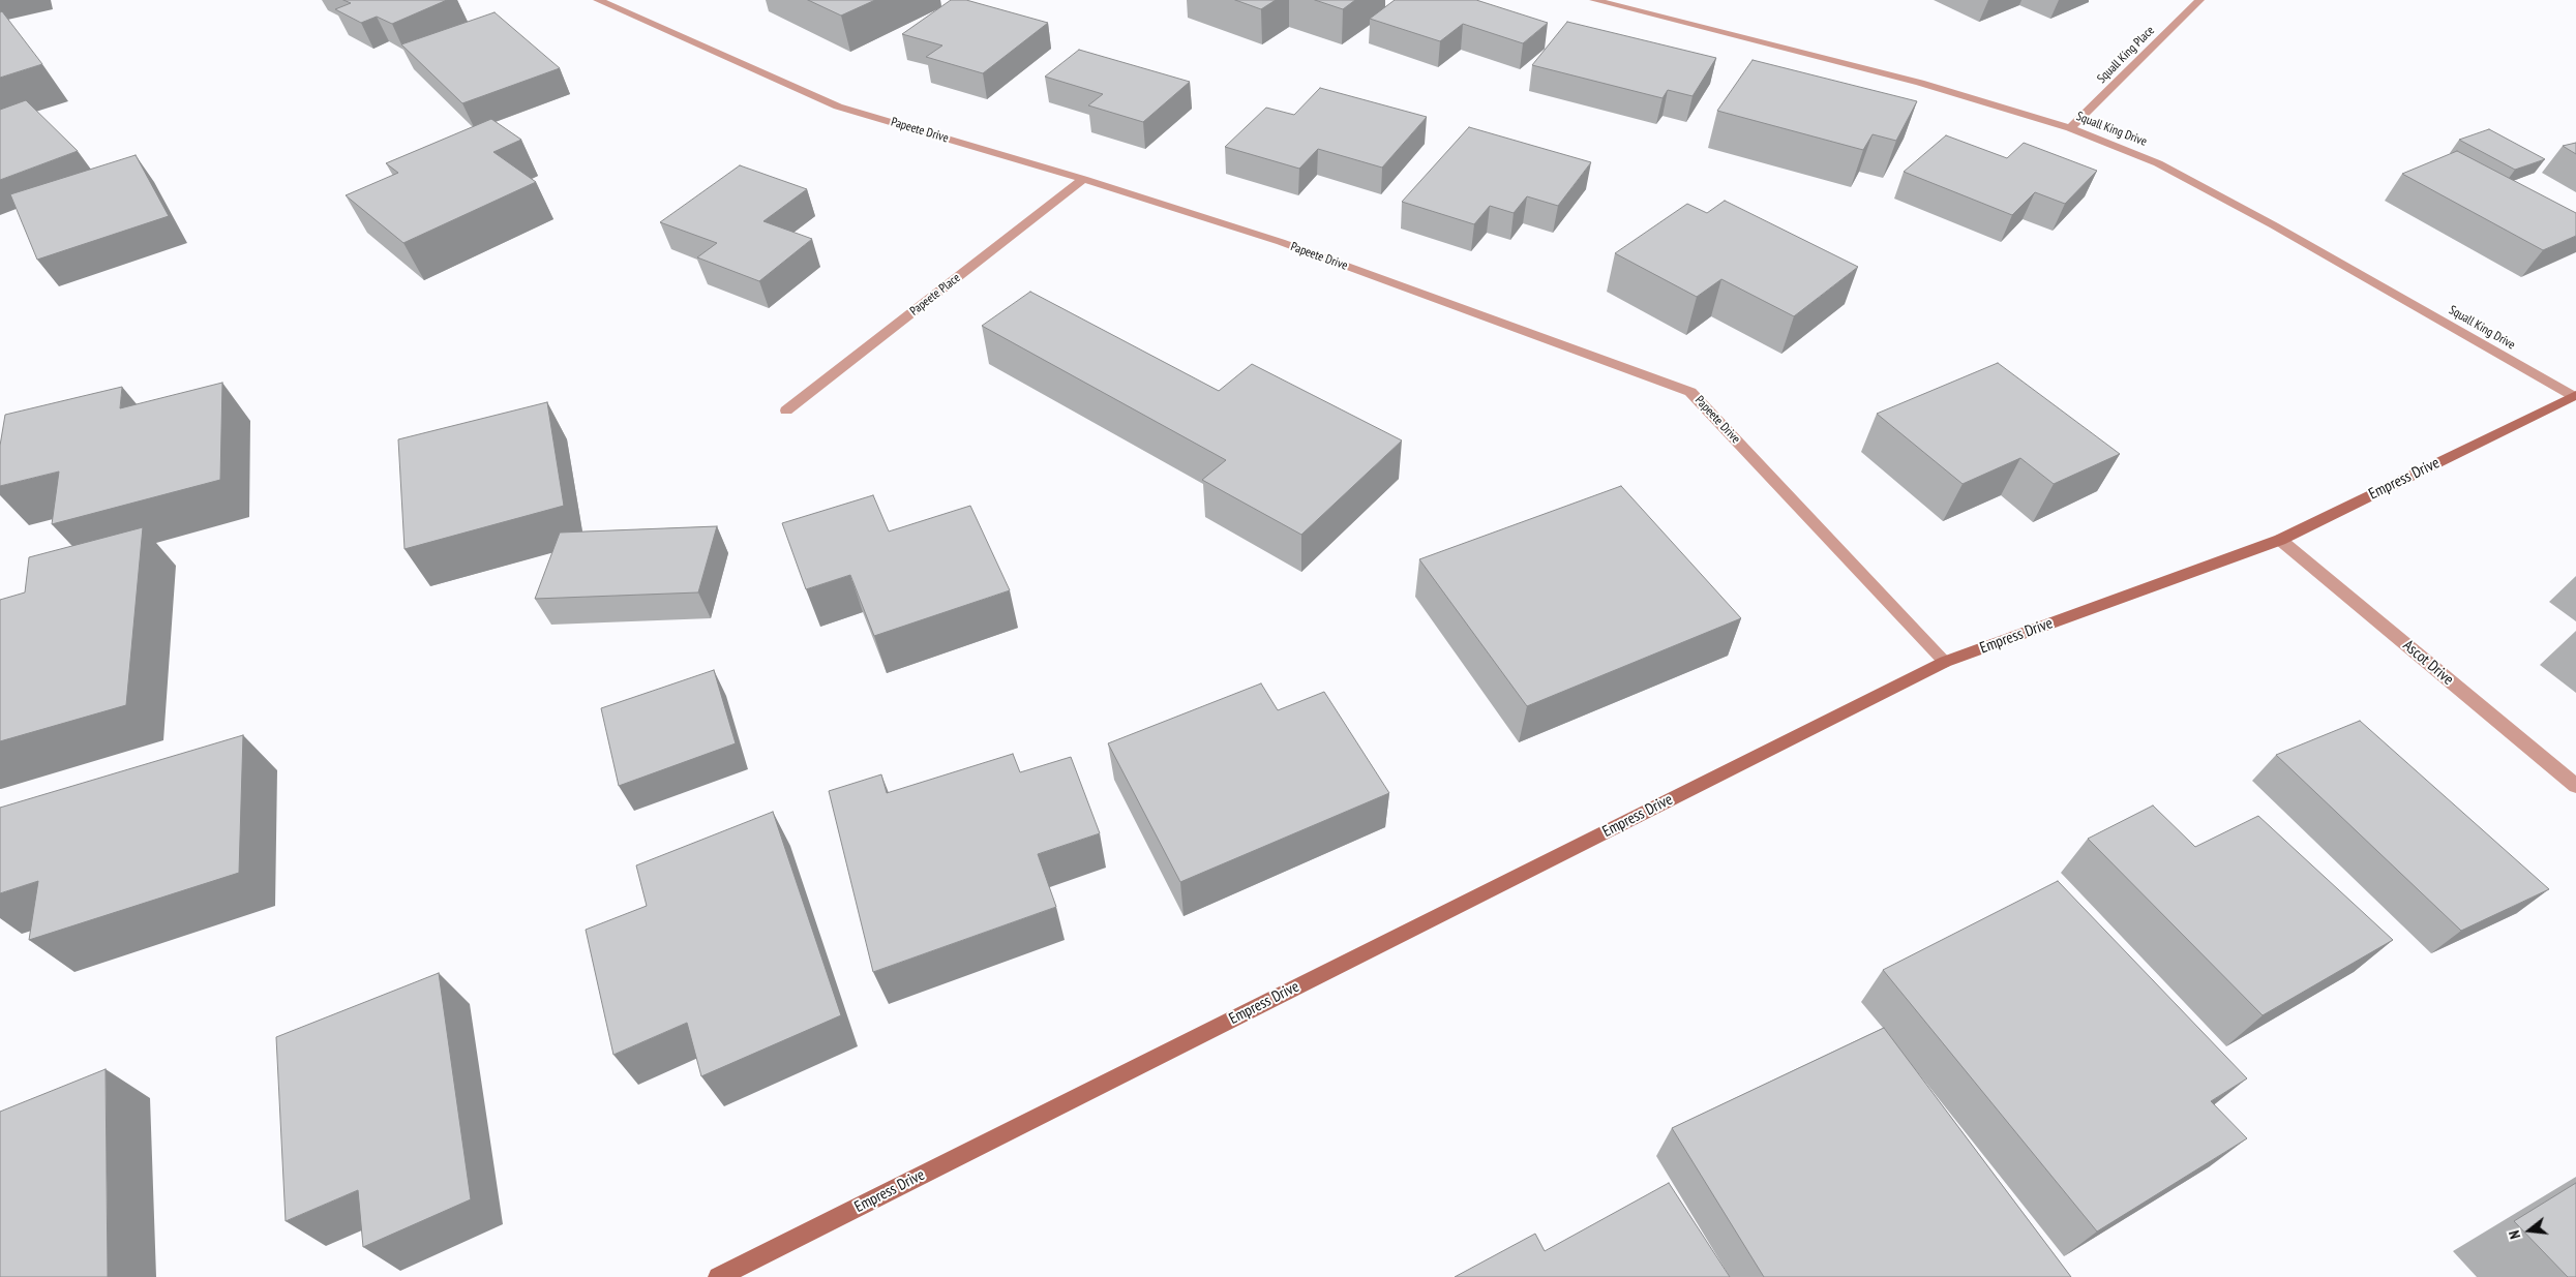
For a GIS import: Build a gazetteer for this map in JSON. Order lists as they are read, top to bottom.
{
  "streets": {
    "street": [
      "Squall King Place",
      "Squall King Drive",
      "Papeete Drive",
      "Papeete Place",
      "Empress Drive",
      "Ascot Drive"
    ]
  },
  "crossings": [
    ["Squall King Place", "Squall King Drive"],
    ["Squall King Drive", "Empress Drive"],
    ["Papeete Drive", "Papeete Place"],
    ["Papeete Drive", "Empress Drive"],
    ["Empress Drive", "Ascot Drive"]
  ],
  "north": "left"
}
